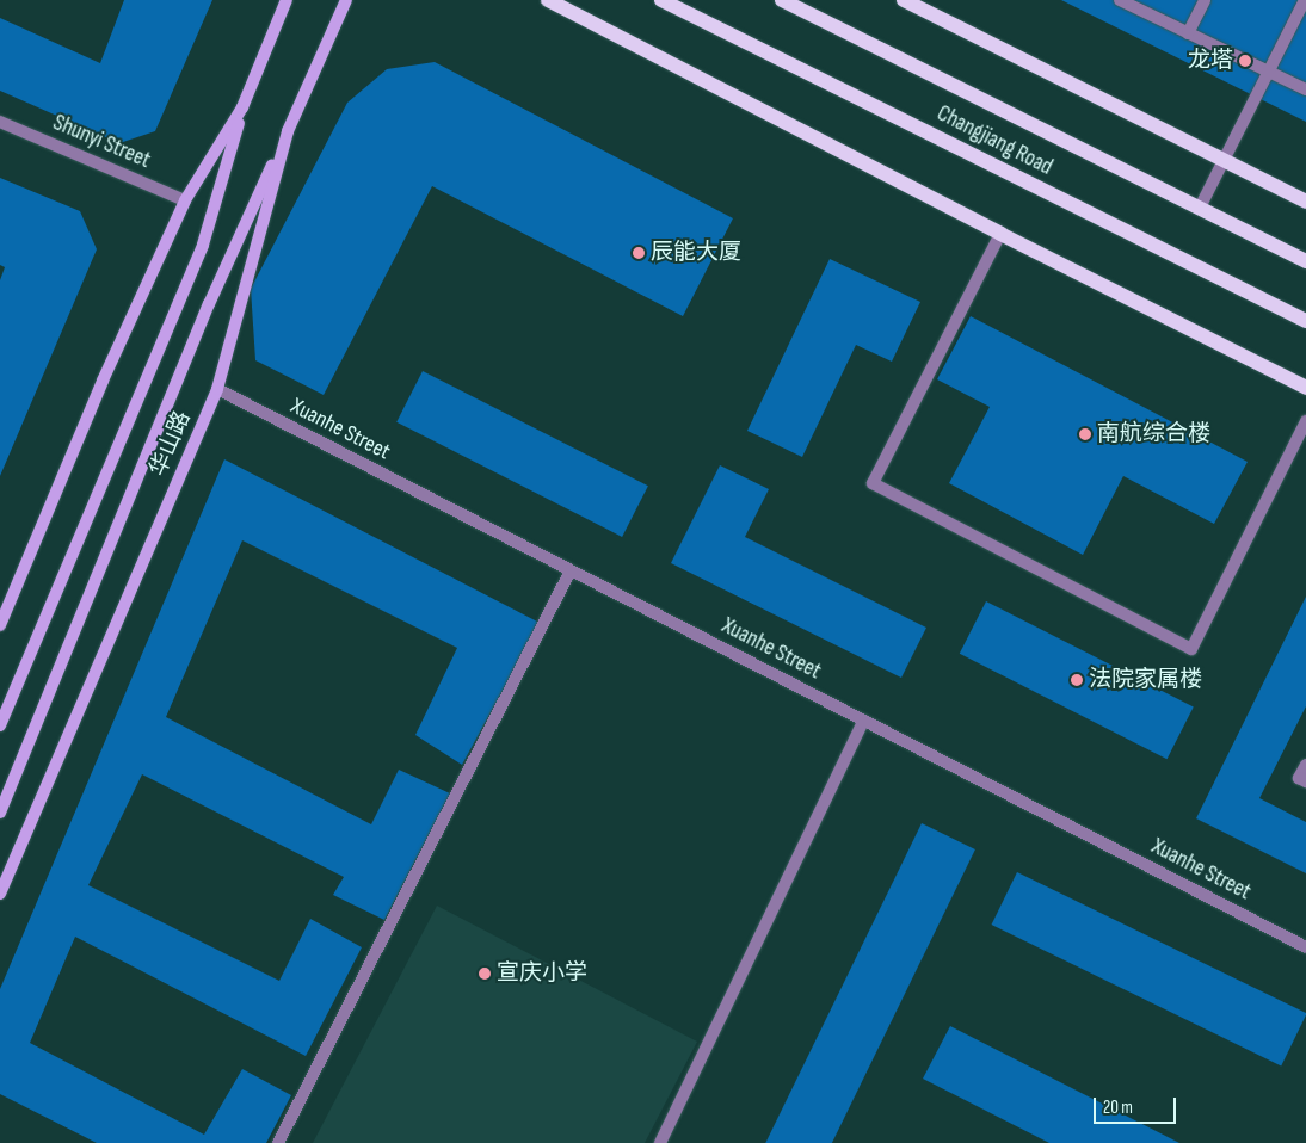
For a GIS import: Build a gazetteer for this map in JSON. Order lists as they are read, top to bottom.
{
  "streets": {
    "main road": ["Changjiang Road", "华山路"],
    "street": ["Shunyi Street", "Xuanhe Street"]
  },
  "crossings": [
    ["Xuanhe Street", "华山路"]
  ],
  "places": [
    "龙塔",
    "辰能大厦",
    "南航综合楼",
    "法院家属楼",
    "宣庆小学"
  ],
  "scale_bar": "20 m"
}
